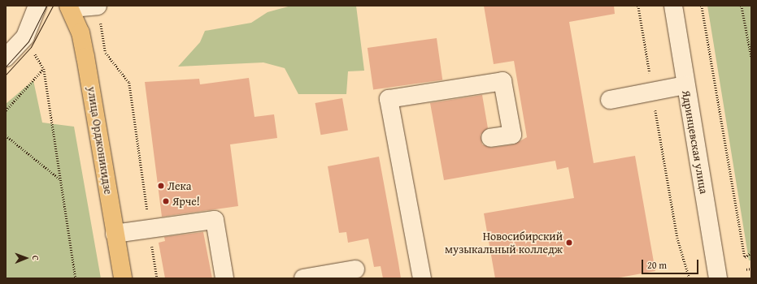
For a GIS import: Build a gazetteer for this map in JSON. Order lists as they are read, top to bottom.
{
  "streets": {
    "main road": ["улица Орджоникидзе"],
    "street": ["Ядринцевская улица"]
  },
  "places": ["Лека", "Ярче!", "Новосибирский музыкальный колледж"],
  "scale_bar": "20 m",
  "north": "right"
}
